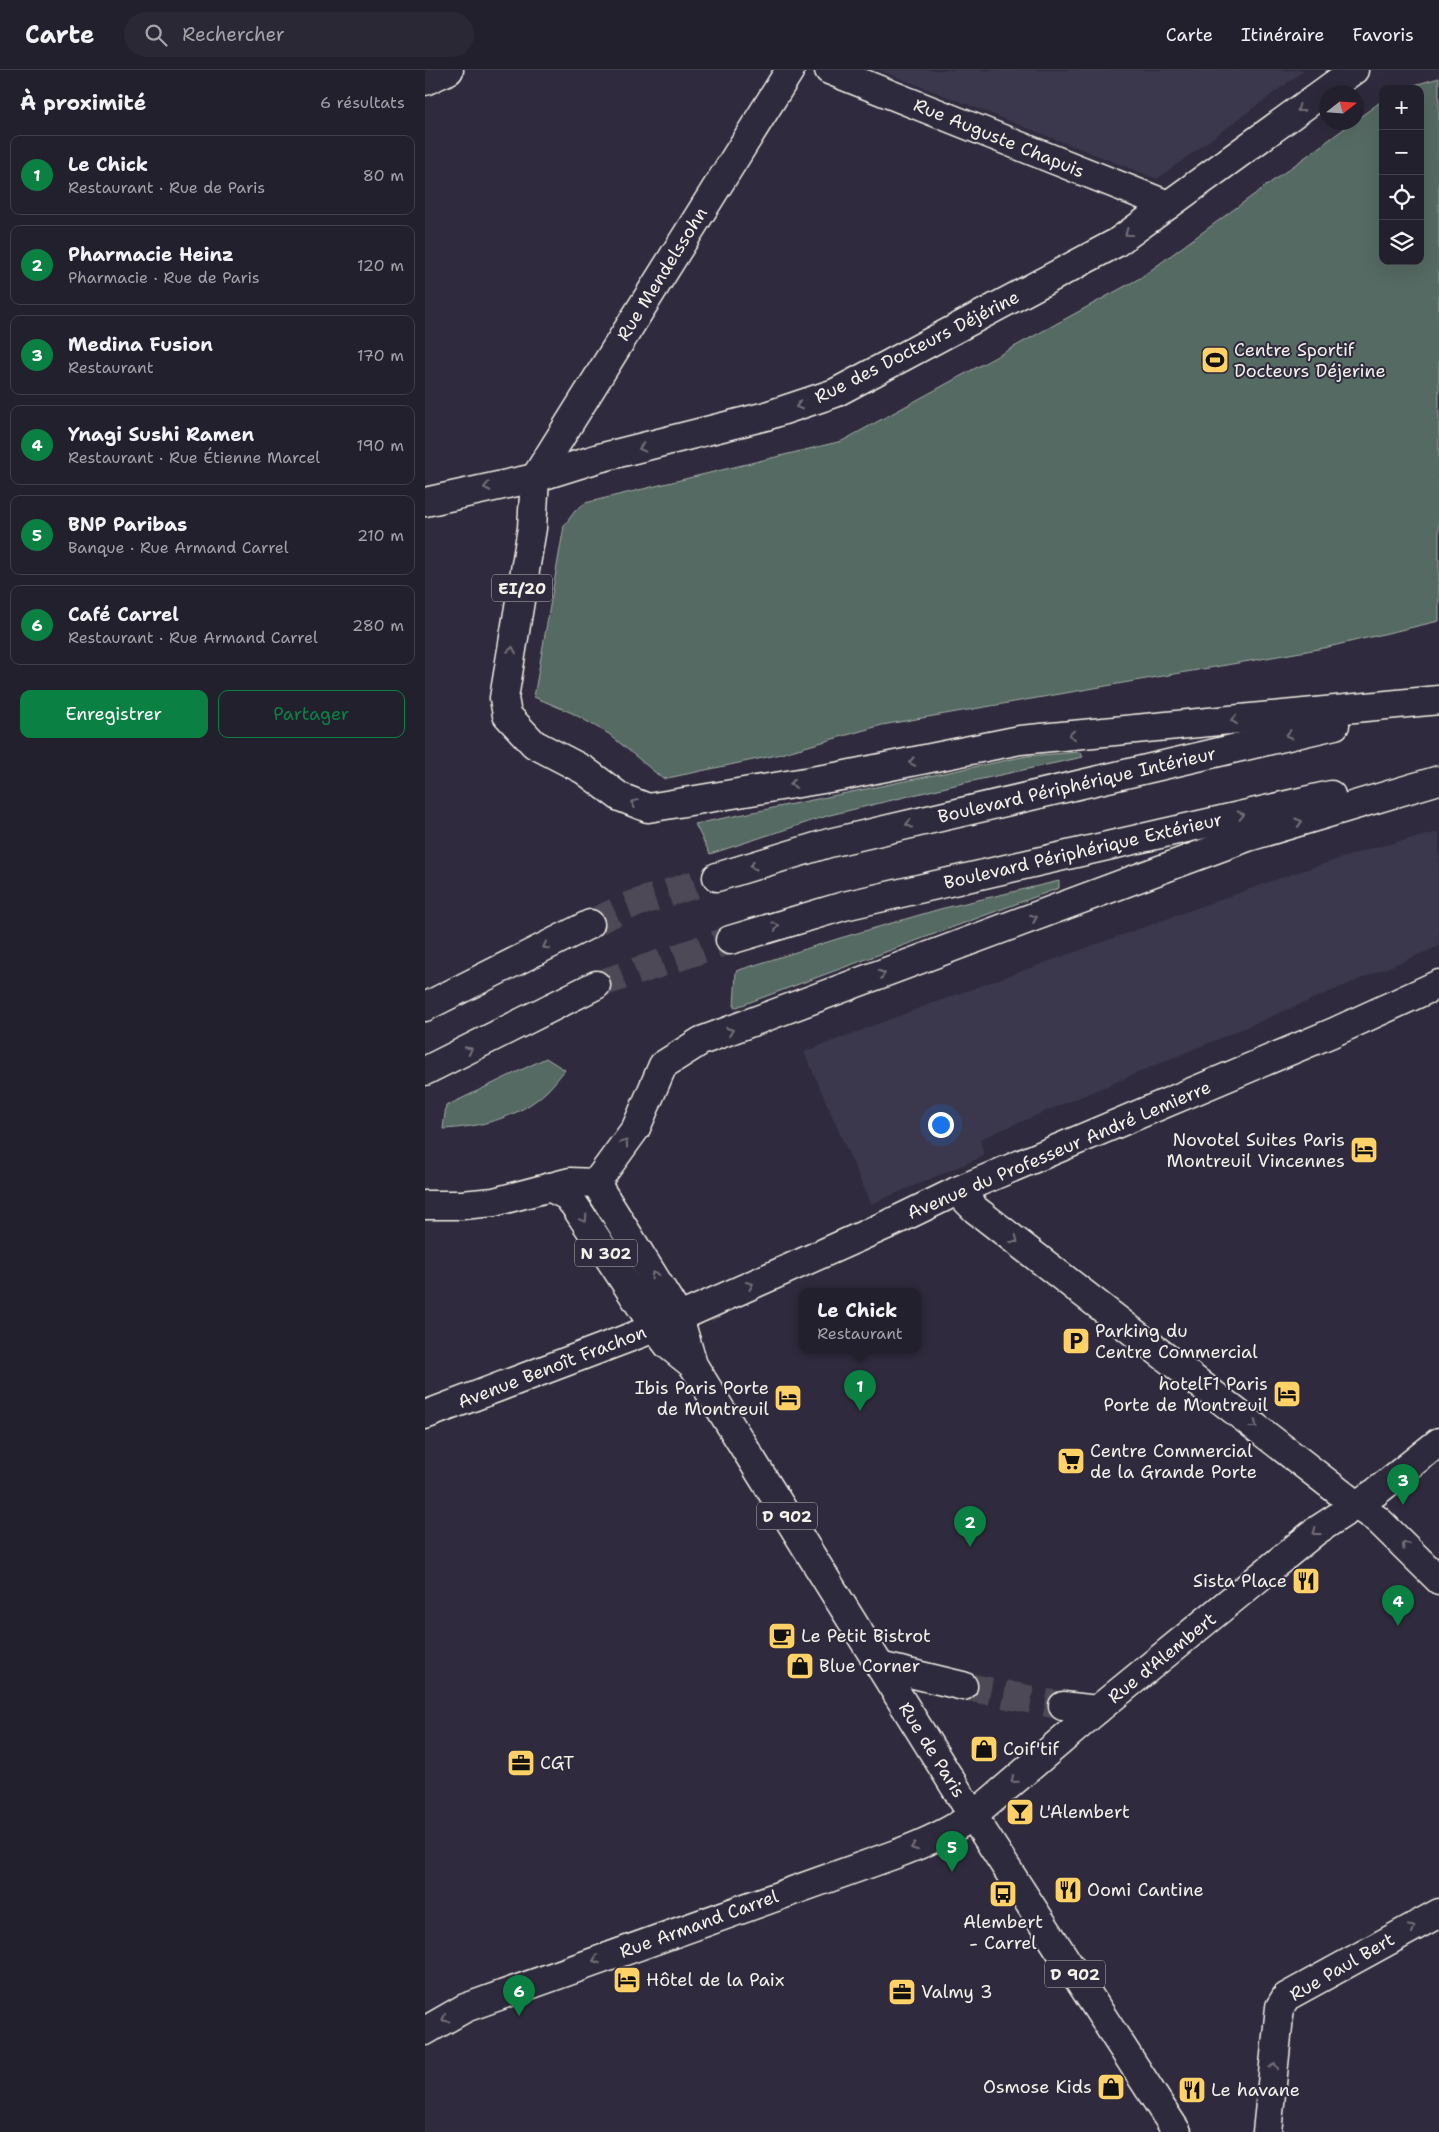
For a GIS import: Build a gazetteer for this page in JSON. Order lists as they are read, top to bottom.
{
  "streets": {
    "main road": [
      "Rue Auguste Chapuis",
      "Rue Mendelssohn",
      "Rue des Docteurs Déjérine",
      "EI/20",
      "Boulevard Périphérique Intérieur",
      "Boulevard Périphérique Extérieur",
      "Avenue du Professeur André Lemierre",
      "N 302",
      "Avenue Benoît Frachon",
      "D 902",
      "Rue d'Alembert",
      "Rue de Paris",
      "Rue Armand Carrel",
      "Rue Paul Bert"
    ]
  },
  "crossings": [
    ["Rue Auguste Chapuis", "Rue des Docteurs Déjérine"],
    ["Rue Mendelssohn", "Rue des Docteurs Déjérine"],
    ["Rue Mendelssohn", "EI/20"],
    ["Rue des Docteurs Déjérine", "EI/20"],
    ["EI/20", "Boulevard Périphérique Intérieur"],
    ["Avenue du Professeur André Lemierre", "N 302"],
    ["Avenue du Professeur André Lemierre", "Avenue Benoît Frachon"],
    ["Avenue du Professeur André Lemierre", "Rue de Paris"],
    ["N 302", "Avenue Benoît Frachon"],
    ["N 302", "Rue de Paris"],
    ["Avenue Benoît Frachon", "Rue de Paris"],
    ["Rue d'Alembert", "Rue de Paris"],
    ["Rue d'Alembert", "Rue Armand Carrel"],
    ["Rue de Paris", "Rue Armand Carrel"]
  ],
  "one_way": [
    "Rue des Docteurs Déjérine",
    "Rue d'Alembert",
    "Rue Armand Carrel",
    "Rue Paul Bert"
  ],
  "places": {
    "sports": ["Centre Sportif Docteurs Déjerine"],
    "hotel": [
      "Novotel Suites Paris Montreuil Vincennes",
      "hotelF1 Paris Porte de Montreuil",
      "Ibis Paris Porte de Montreuil",
      "Hôtel de la Paix"
    ],
    "parking": ["Parking du Centre Commercial"],
    "supermarket": ["Centre Commercial de la Grande Porte"],
    "restaurant": ["Sista Place", "Oomi Cantine", "Le havane"],
    "cafe": ["Le Petit Bistrot"],
    "shop": ["Blue Corner", "Coif'tif", "Osmose Kids"],
    "office": ["CGT", "Valmy 3"],
    "bar": ["L'Alembert"],
    "bus stop": ["Alembert - Carrel"]
  },
  "north": "right",
  "page": {
    "header": "Carte",
    "search": "Rechercher",
    "nav": ["Carte", "Itinéraire", "Favoris"],
    "heading": ["À proximité", "6 résultats"],
    "map_buttons": ["+", "−"],
    "list": [
      {
        "mark": "1",
        "name": "Le Chick",
        "note": "Restaurant · Rue de Paris",
        "value": "80 m"
      },
      {
        "mark": "2",
        "name": "Pharmacie Heinz",
        "note": "Pharmacie · Rue de Paris",
        "value": "120 m"
      },
      {
        "mark": "3",
        "name": "Medina Fusion",
        "note": "Restaurant",
        "value": "170 m"
      },
      {
        "mark": "4",
        "name": "Ynagi Sushi Ramen",
        "note": "Restaurant · Rue Étienne Marcel",
        "value": "190 m"
      },
      {
        "mark": "5",
        "name": "BNP Paribas",
        "note": "Banque · Rue Armand Carrel",
        "value": "210 m"
      },
      {
        "mark": "6",
        "name": "Café Carrel",
        "note": "Restaurant · Rue Armand Carrel",
        "value": "280 m"
      }
    ],
    "buttons": ["Enregistrer", "Partager"],
    "popup": ["Le Chick", "Restaurant"],
    "pins": [
      "1",
      "3",
      "2",
      "4",
      "5",
      "6"
    ]
  }
}
